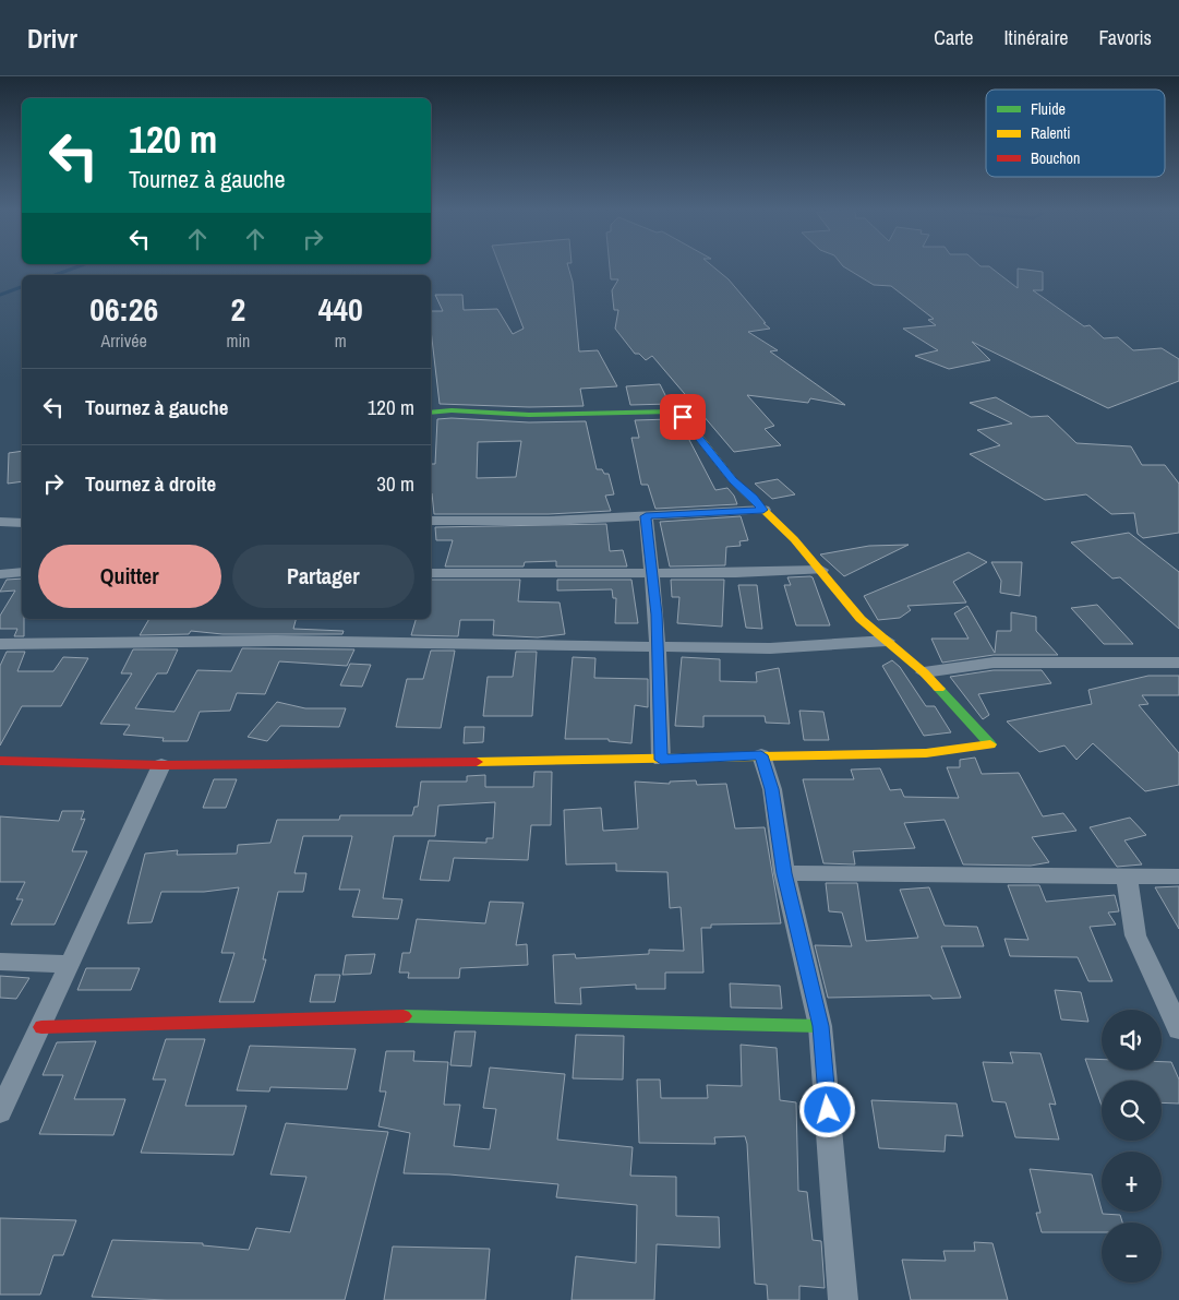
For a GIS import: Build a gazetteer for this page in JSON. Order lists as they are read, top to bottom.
{
  "legend": ["Fluide", "Ralenti", "Bouchon"],
  "page": {
    "header": "Drivr",
    "nav": ["Carte", "Itinéraire", "Favoris"],
    "turn": ["120 m", "Tournez à gauche"],
    "eta": [
      "06:26",
      "Arrivée",
      "2",
      "min",
      "440",
      "m"
    ],
    "list": [
      {
        "name": "Tournez à gauche",
        "value": "120 m"
      },
      {
        "name": "Tournez à droite",
        "value": "30 m"
      }
    ],
    "buttons": ["Quitter", "Partager"],
    "map_buttons": ["+", "−"]
  }
}
